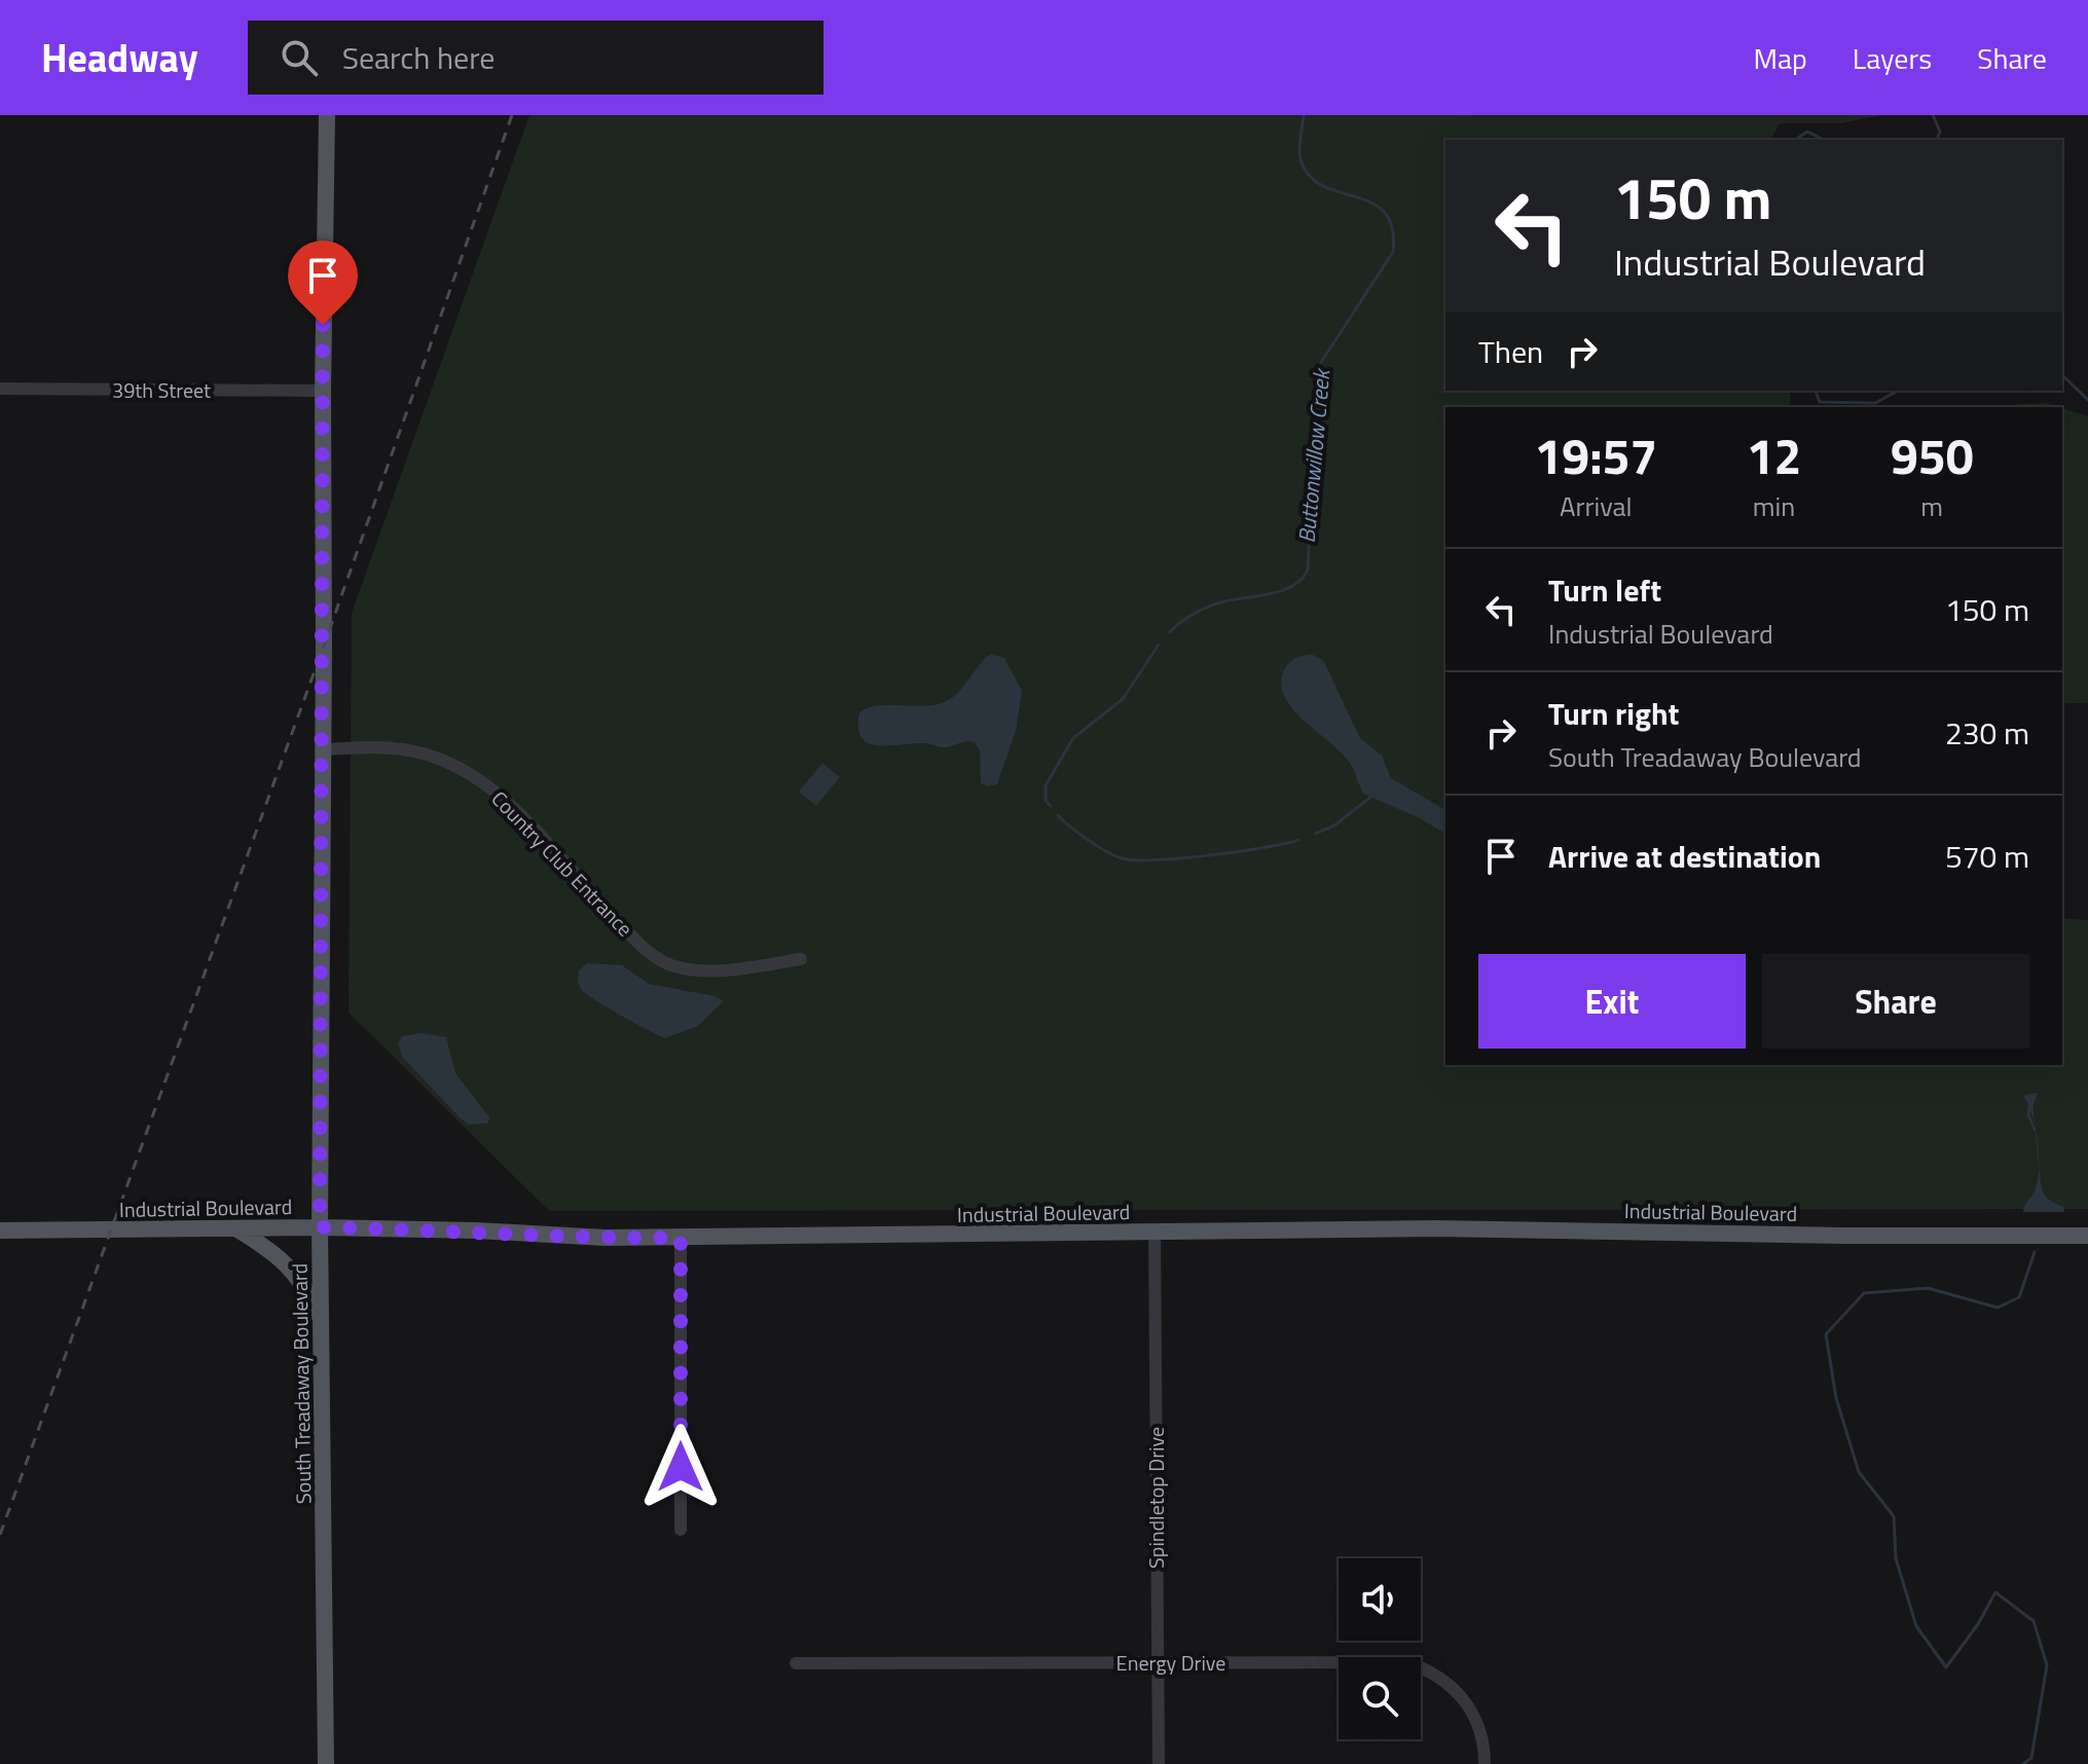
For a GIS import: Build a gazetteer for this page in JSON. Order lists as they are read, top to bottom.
{
  "streets": {
    "main road": ["Industrial Boulevard", "South Treadaway Boulevard"],
    "street": [
      "39th Street",
      "Country Club Entrance",
      "Spindletop Drive",
      "Energy Drive"
    ]
  },
  "crossings": [
    ["39th Street", "South Treadaway Boulevard"],
    ["Country Club Entrance", "South Treadaway Boulevard"],
    ["Industrial Boulevard", "South Treadaway Boulevard"],
    ["Industrial Boulevard", "Spindletop Drive"],
    ["Spindletop Drive", "Energy Drive"]
  ],
  "water": ["Buttonwillow Creek"],
  "page": {
    "header": "Headway",
    "search": "Search here",
    "nav": ["Map", "Layers", "Share"],
    "turn": ["150 m", "Industrial Boulevard"],
    "then": "Then",
    "eta": [
      "19:57",
      "Arrival",
      "12",
      "min",
      "950",
      "m"
    ],
    "list": [
      {
        "name": "Turn left",
        "note": "Industrial Boulevard",
        "value": "150 m"
      },
      {
        "name": "Turn right",
        "note": "South Treadaway Boulevard",
        "value": "230 m"
      },
      {
        "name": "Arrive at destination",
        "value": "570 m"
      }
    ],
    "buttons": ["Exit", "Share"]
  }
}
